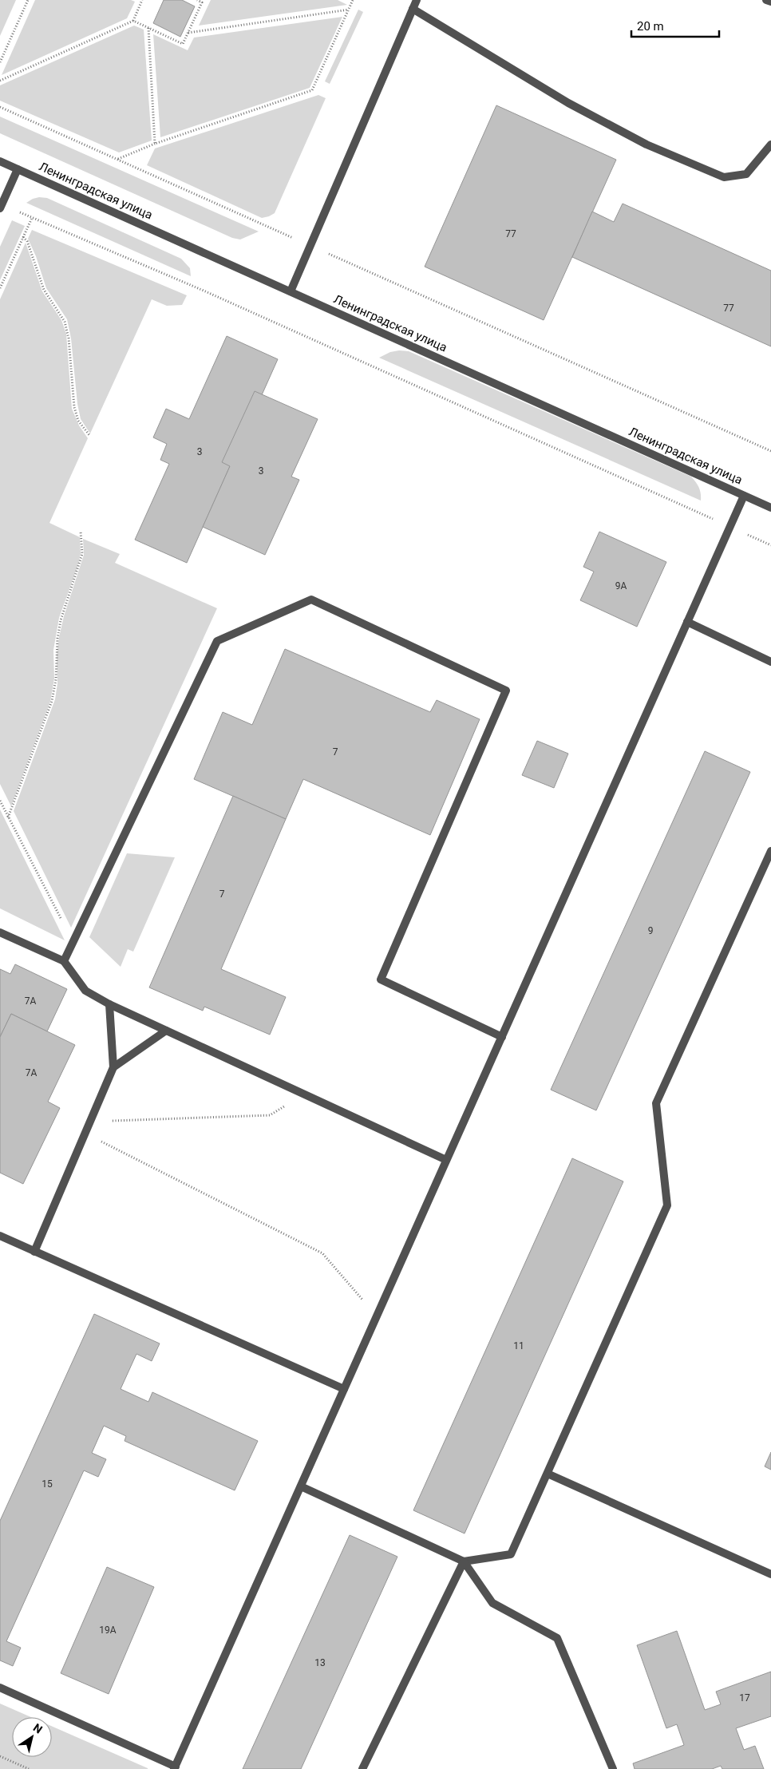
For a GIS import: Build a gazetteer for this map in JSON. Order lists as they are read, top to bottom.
{
  "streets": {
    "street": ["Ленинградская улица"]
  },
  "house_numbers": [
    "77",
    "77",
    "3",
    "3",
    "9А",
    "7",
    "7",
    "9",
    "7А",
    "7А",
    "11",
    "15",
    "19А",
    "13",
    "17"
  ],
  "scale_bar": "20 m",
  "north": "top right"
}
